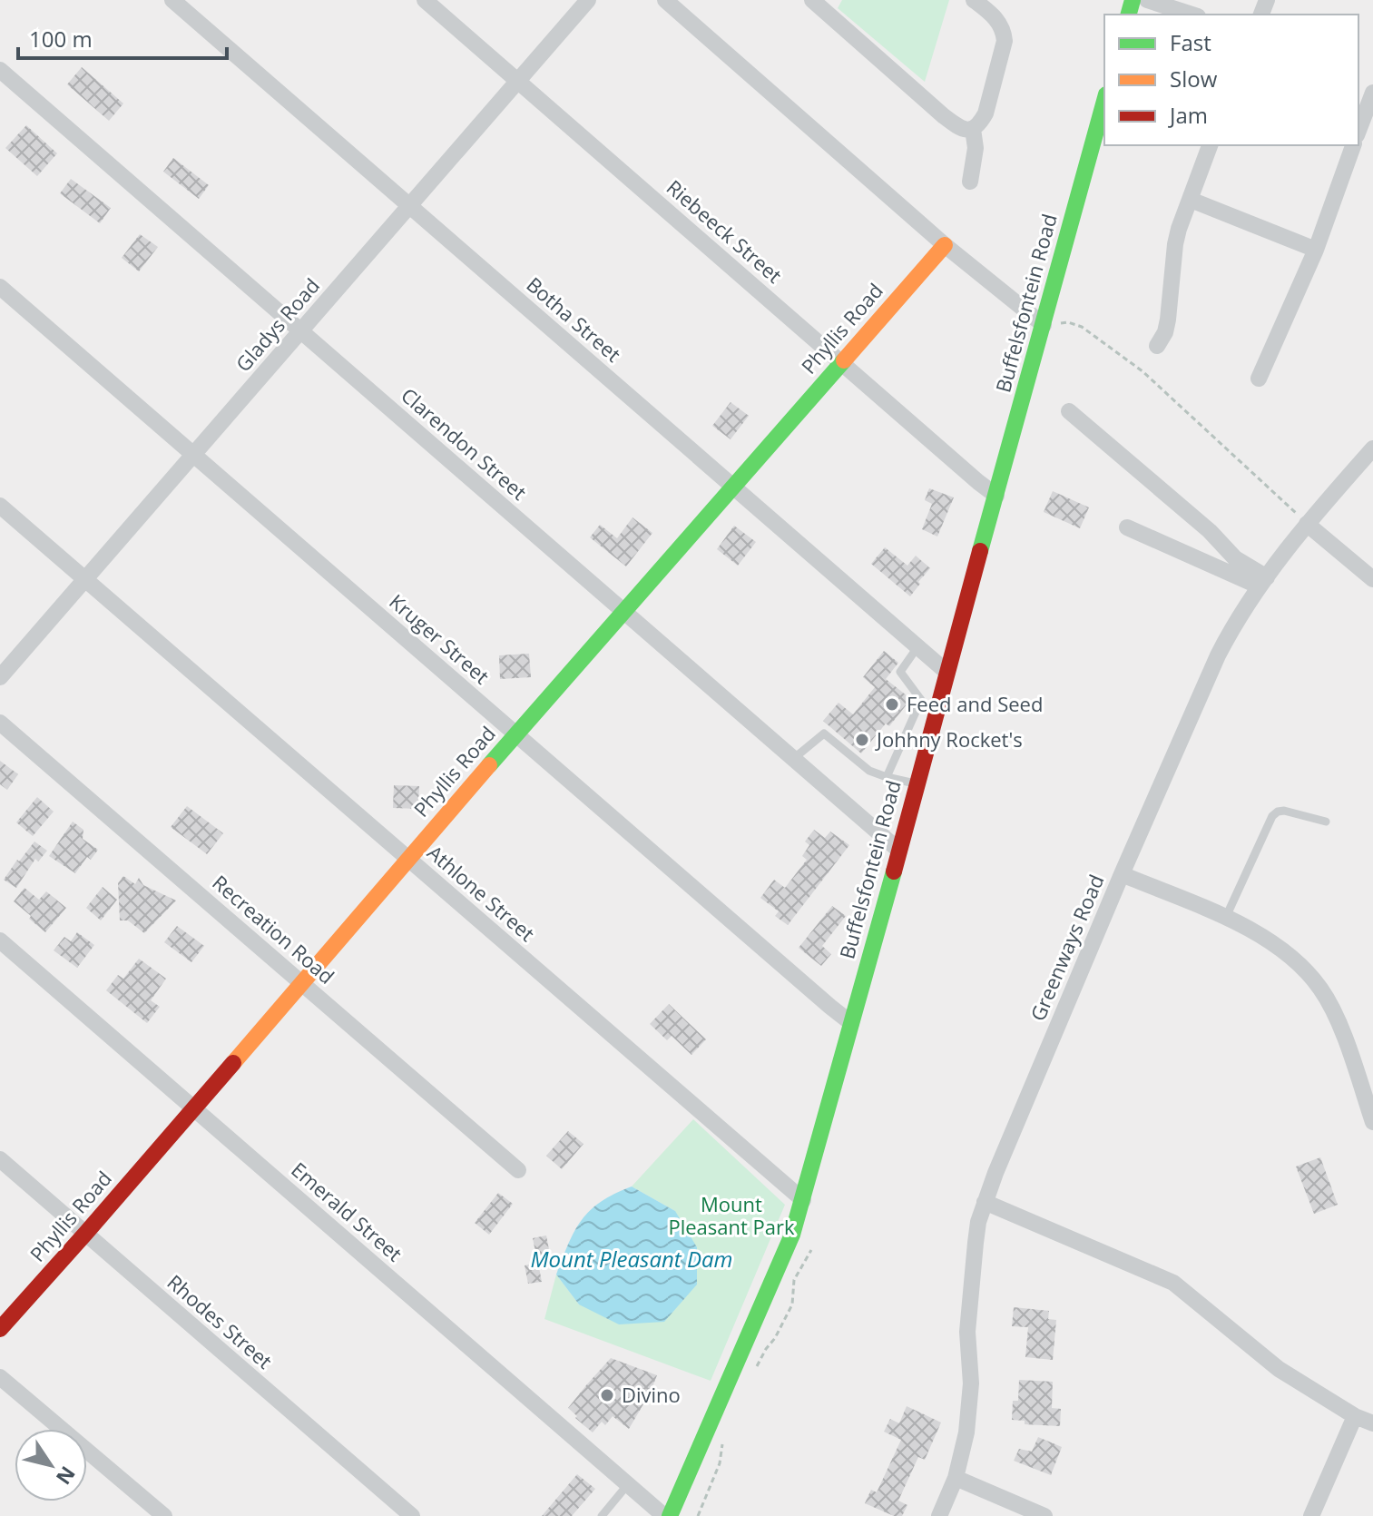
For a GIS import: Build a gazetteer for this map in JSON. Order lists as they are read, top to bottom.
{
  "streets": {
    "main road": ["Buffelsfontein Road", "Phyllis Road"],
    "street": [
      "Riebeeck Street",
      "Botha Street",
      "Gladys Road",
      "Clarendon Street",
      "Kruger Street",
      "Athlone Street",
      "Recreation Road",
      "Greenways Road",
      "Emerald Street",
      "Rhodes Street"
    ]
  },
  "crossings": [
    ["Riebeeck Street", "Buffelsfontein Road"],
    ["Riebeeck Street", "Gladys Road"],
    ["Riebeeck Street", "Phyllis Road"],
    ["Buffelsfontein Road", "Botha Street"],
    ["Buffelsfontein Road", "Clarendon Street"],
    ["Buffelsfontein Road", "Kruger Street"],
    ["Buffelsfontein Road", "Athlone Street"],
    ["Buffelsfontein Road", "Emerald Street"],
    ["Botha Street", "Gladys Road"],
    ["Botha Street", "Phyllis Road"],
    ["Gladys Road", "Clarendon Street"],
    ["Gladys Road", "Kruger Street"],
    ["Gladys Road", "Athlone Street"],
    ["Phyllis Road", "Clarendon Street"],
    ["Phyllis Road", "Kruger Street"],
    ["Phyllis Road", "Athlone Street"],
    ["Phyllis Road", "Recreation Road"],
    ["Phyllis Road", "Emerald Street"],
    ["Phyllis Road", "Rhodes Street"]
  ],
  "water": ["Mount Pleasant Dam"],
  "parks": ["Mount Pleasant Park"],
  "places": ["Feed and Seed", "Johhny Rocket's", "Divino"],
  "legend": ["Fast", "Slow", "Jam"],
  "scale_bar": "100 m",
  "north": "bottom right"
}
